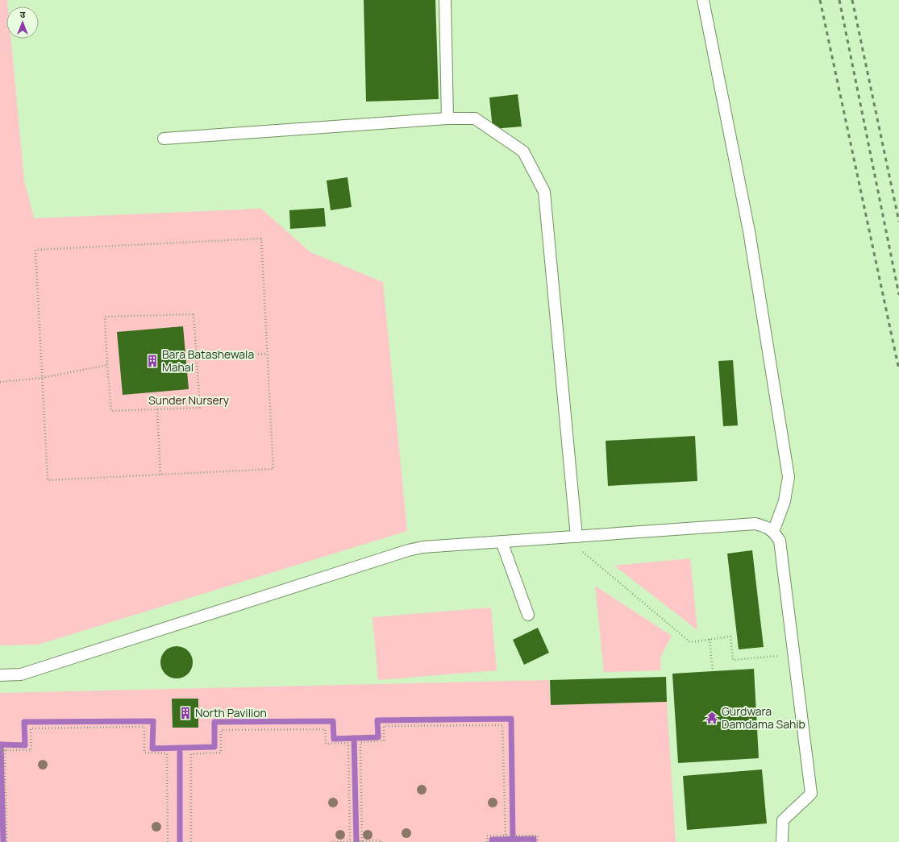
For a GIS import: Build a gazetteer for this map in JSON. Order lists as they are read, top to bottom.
{
  "parks": ["Sunder Nursery"],
  "places": {
    "building": ["Bara Batashewala Mahal", "North Pavilion"],
    "temple": ["Gurdwara Damdama Sahib"]
  },
  "north": "top"
}
